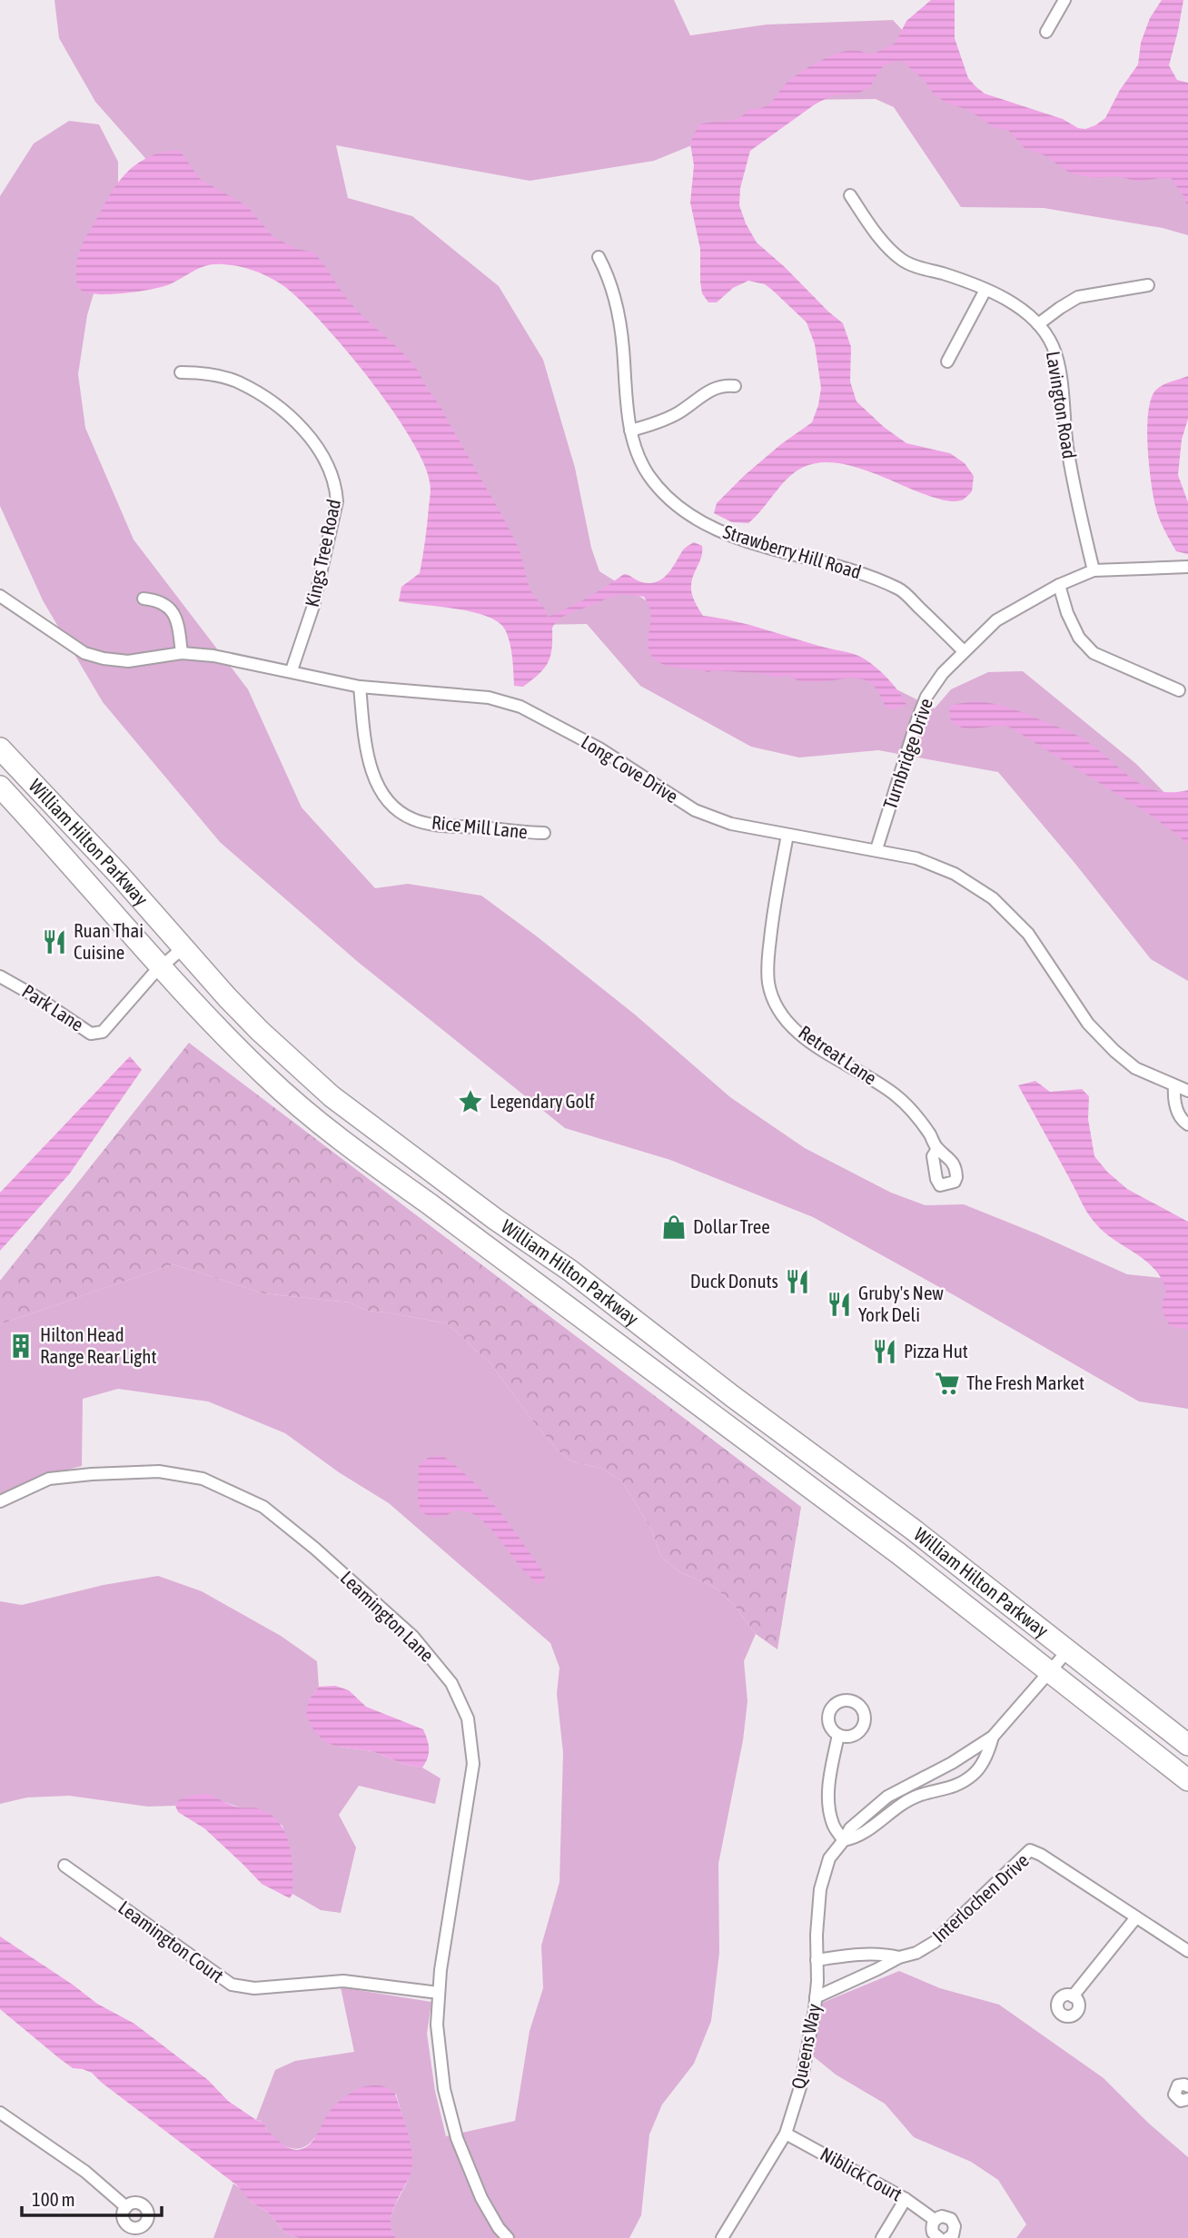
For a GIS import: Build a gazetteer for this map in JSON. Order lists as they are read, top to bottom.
{
  "streets": {
    "highway": ["William Hilton Parkway"],
    "street": [
      "Lavington Road",
      "Strawberry Hill Road",
      "Kings Tree Road",
      "Turnbridge Drive",
      "Long Cove Drive",
      "Rice Mill Lane",
      "Park Lane",
      "Retreat Lane",
      "Leamington Lane",
      "Interlochen Drive",
      "Leamington Court",
      "Queens Way",
      "Niblick Court"
    ]
  },
  "crossings": [
    ["Lavington Road", "Turnbridge Drive"],
    ["Strawberry Hill Road", "Turnbridge Drive"],
    ["Kings Tree Road", "Long Cove Drive"],
    ["Turnbridge Drive", "Long Cove Drive"],
    ["Long Cove Drive", "Rice Mill Lane"],
    ["Long Cove Drive", "Retreat Lane"],
    ["William Hilton Parkway", "Park Lane"],
    ["William Hilton Parkway", "Queens Way"],
    ["Leamington Lane", "Leamington Court"],
    ["Interlochen Drive", "Queens Way"],
    ["Queens Way", "Niblick Court"]
  ],
  "places": {
    "restaurant": [
      "Ruan Thai Cuisine",
      "Duck Donuts",
      "Gruby's New York Deli",
      "Pizza Hut"
    ],
    "place": ["Legendary Golf"],
    "shop": ["Dollar Tree"],
    "building": ["Hilton Head Range Rear Light"],
    "supermarket": ["The Fresh Market"]
  },
  "scale_bar": "100 m"
}
